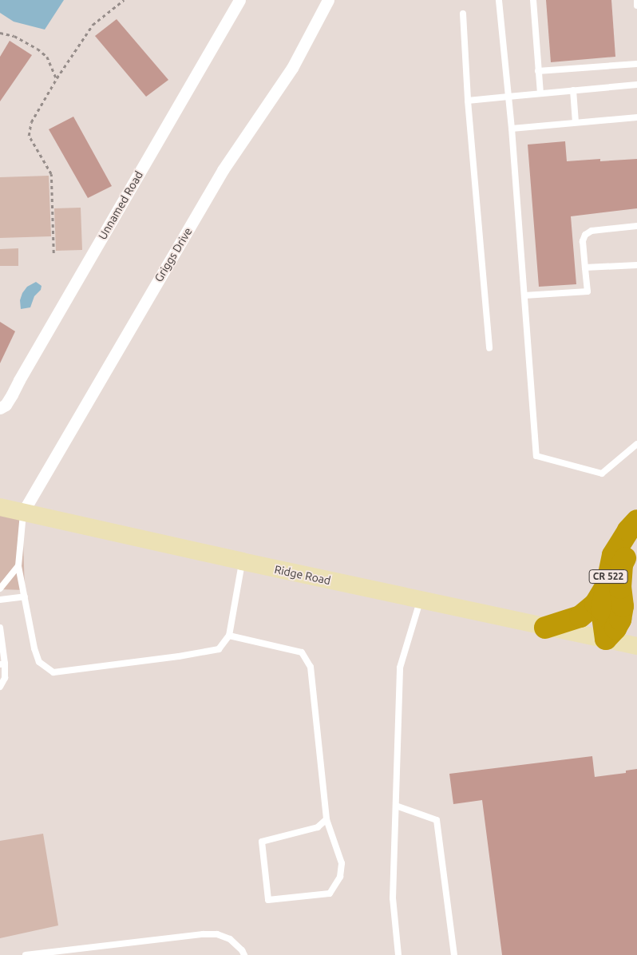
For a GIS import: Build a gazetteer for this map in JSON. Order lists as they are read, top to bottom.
{
  "streets": {
    "highway": ["CR 522"],
    "street": ["Unnamed Road", "Griggs Drive", "Ridge Road"]
  },
  "crossings": [
    ["Griggs Drive", "Ridge Road"],
    ["Ridge Road", "CR 522"]
  ]
}
